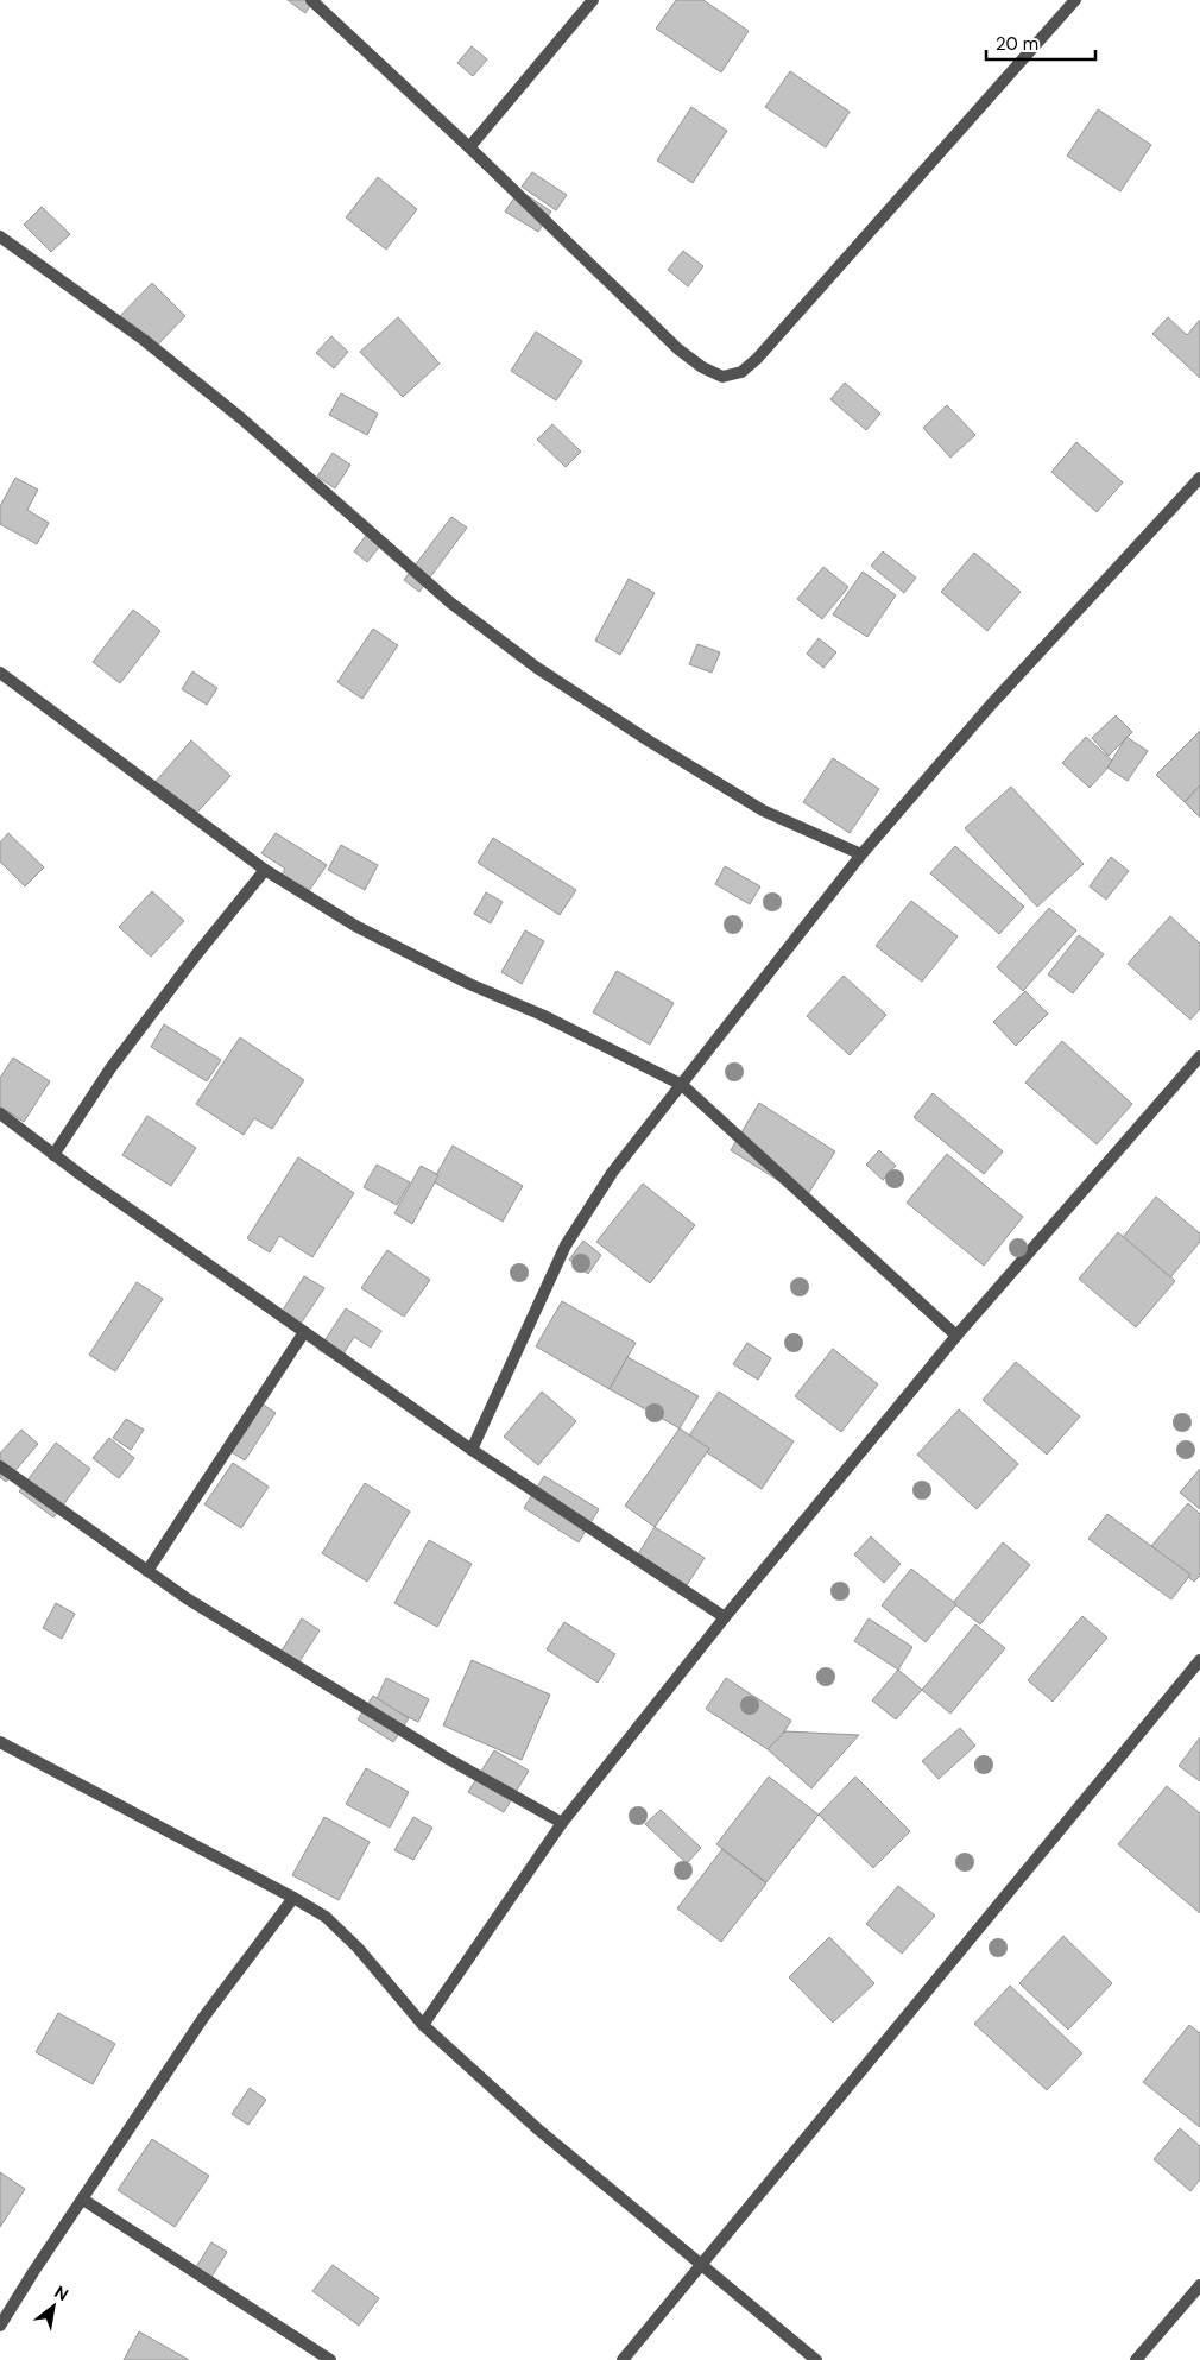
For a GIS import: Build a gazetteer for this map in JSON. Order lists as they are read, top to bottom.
{
  "scale_bar": "20 m",
  "north": "top right"
}
